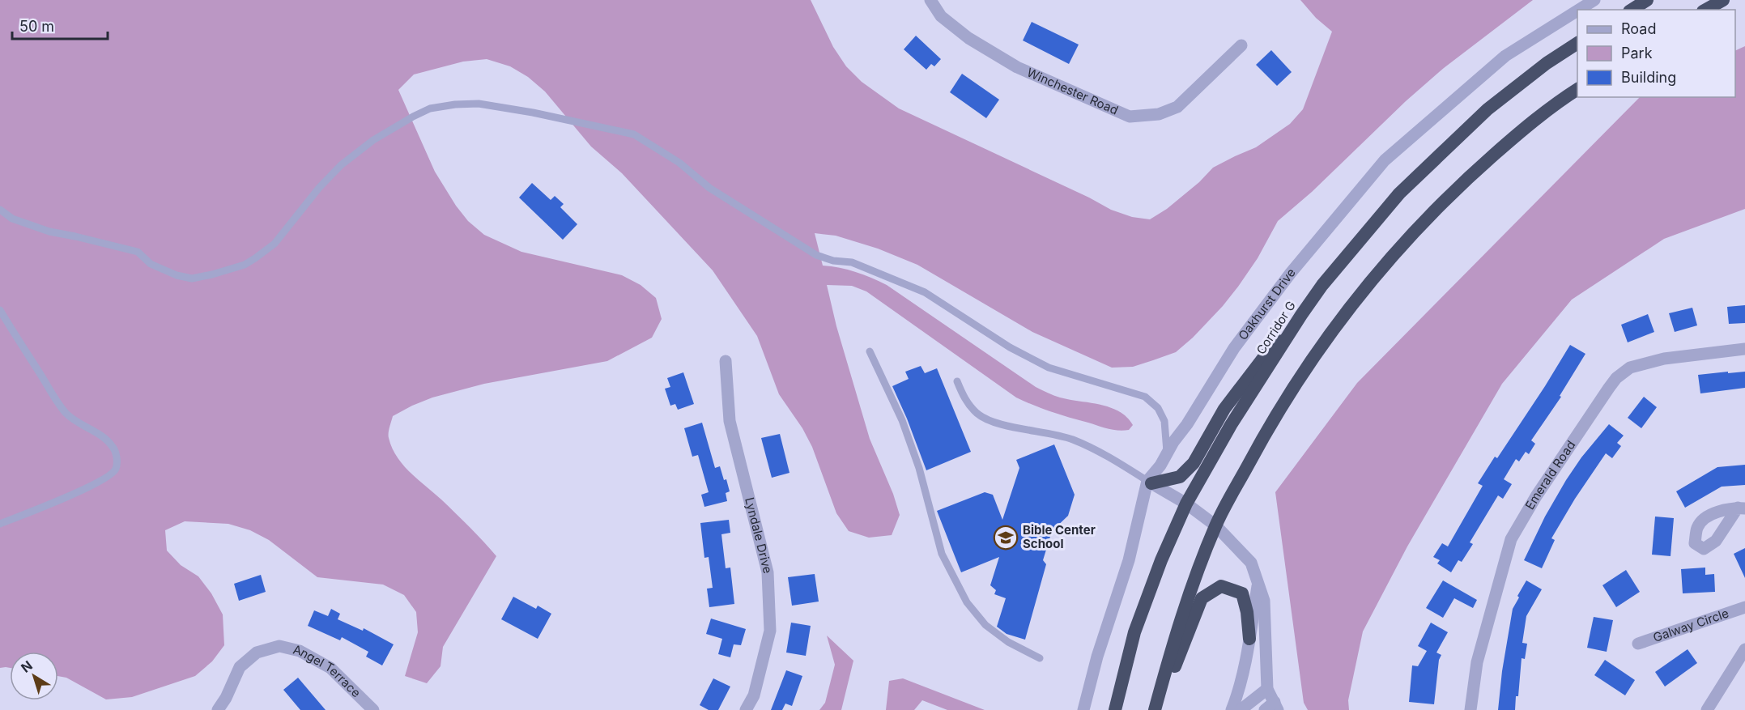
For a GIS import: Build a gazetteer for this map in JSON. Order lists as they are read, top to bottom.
{
  "streets": {
    "highway": ["Corridor G"],
    "street": [
      "Winchester Road",
      "Oakhurst Drive",
      "Emerald Road",
      "Lyndale Drive",
      "Galway Circle",
      "Angel Terrace"
    ]
  },
  "places": {
    "school or university": ["Bible Center School"]
  },
  "legend": ["Road", "Park", "Building"],
  "scale_bar": "50 m",
  "north": "top left"
}
